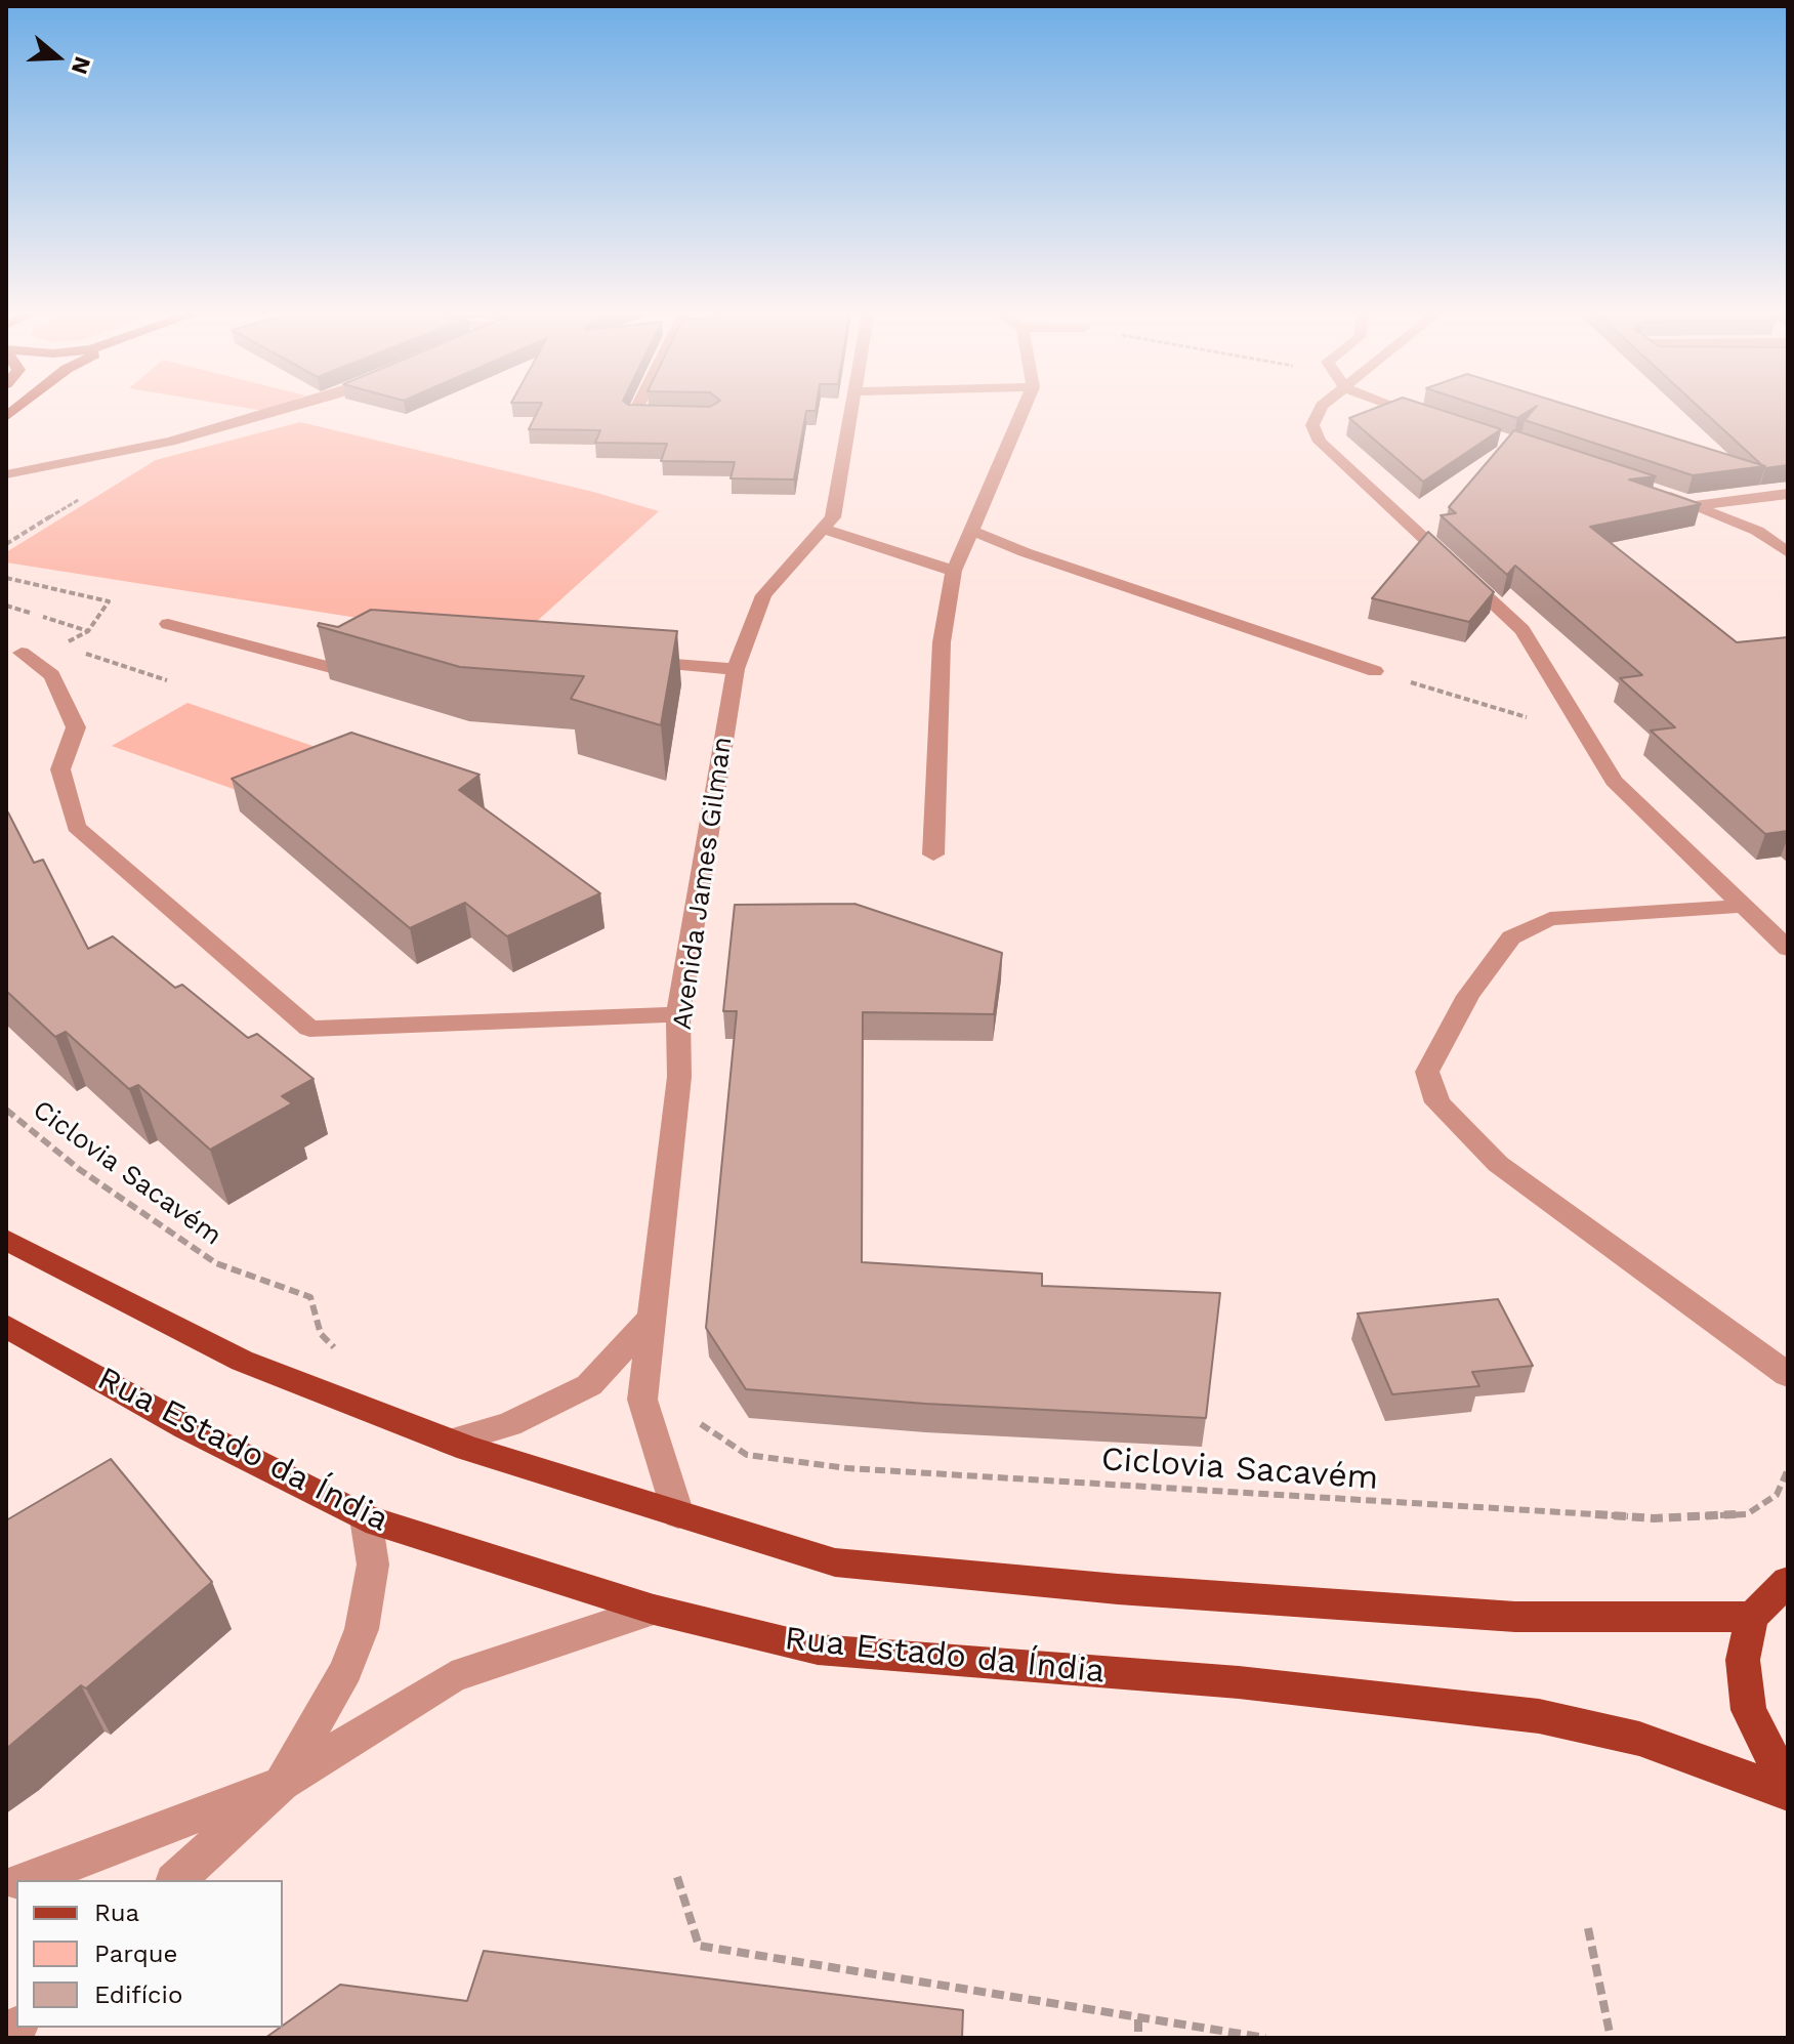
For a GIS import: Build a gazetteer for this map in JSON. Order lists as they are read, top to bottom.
{
  "streets": {
    "main road": ["Rua Estado da Índia"],
    "street": ["Avenida James Gilman"],
    "path": ["Ciclovia Sacavém"]
  },
  "legend": ["Rua", "Parque", "Edifício"],
  "north": "right"
}
